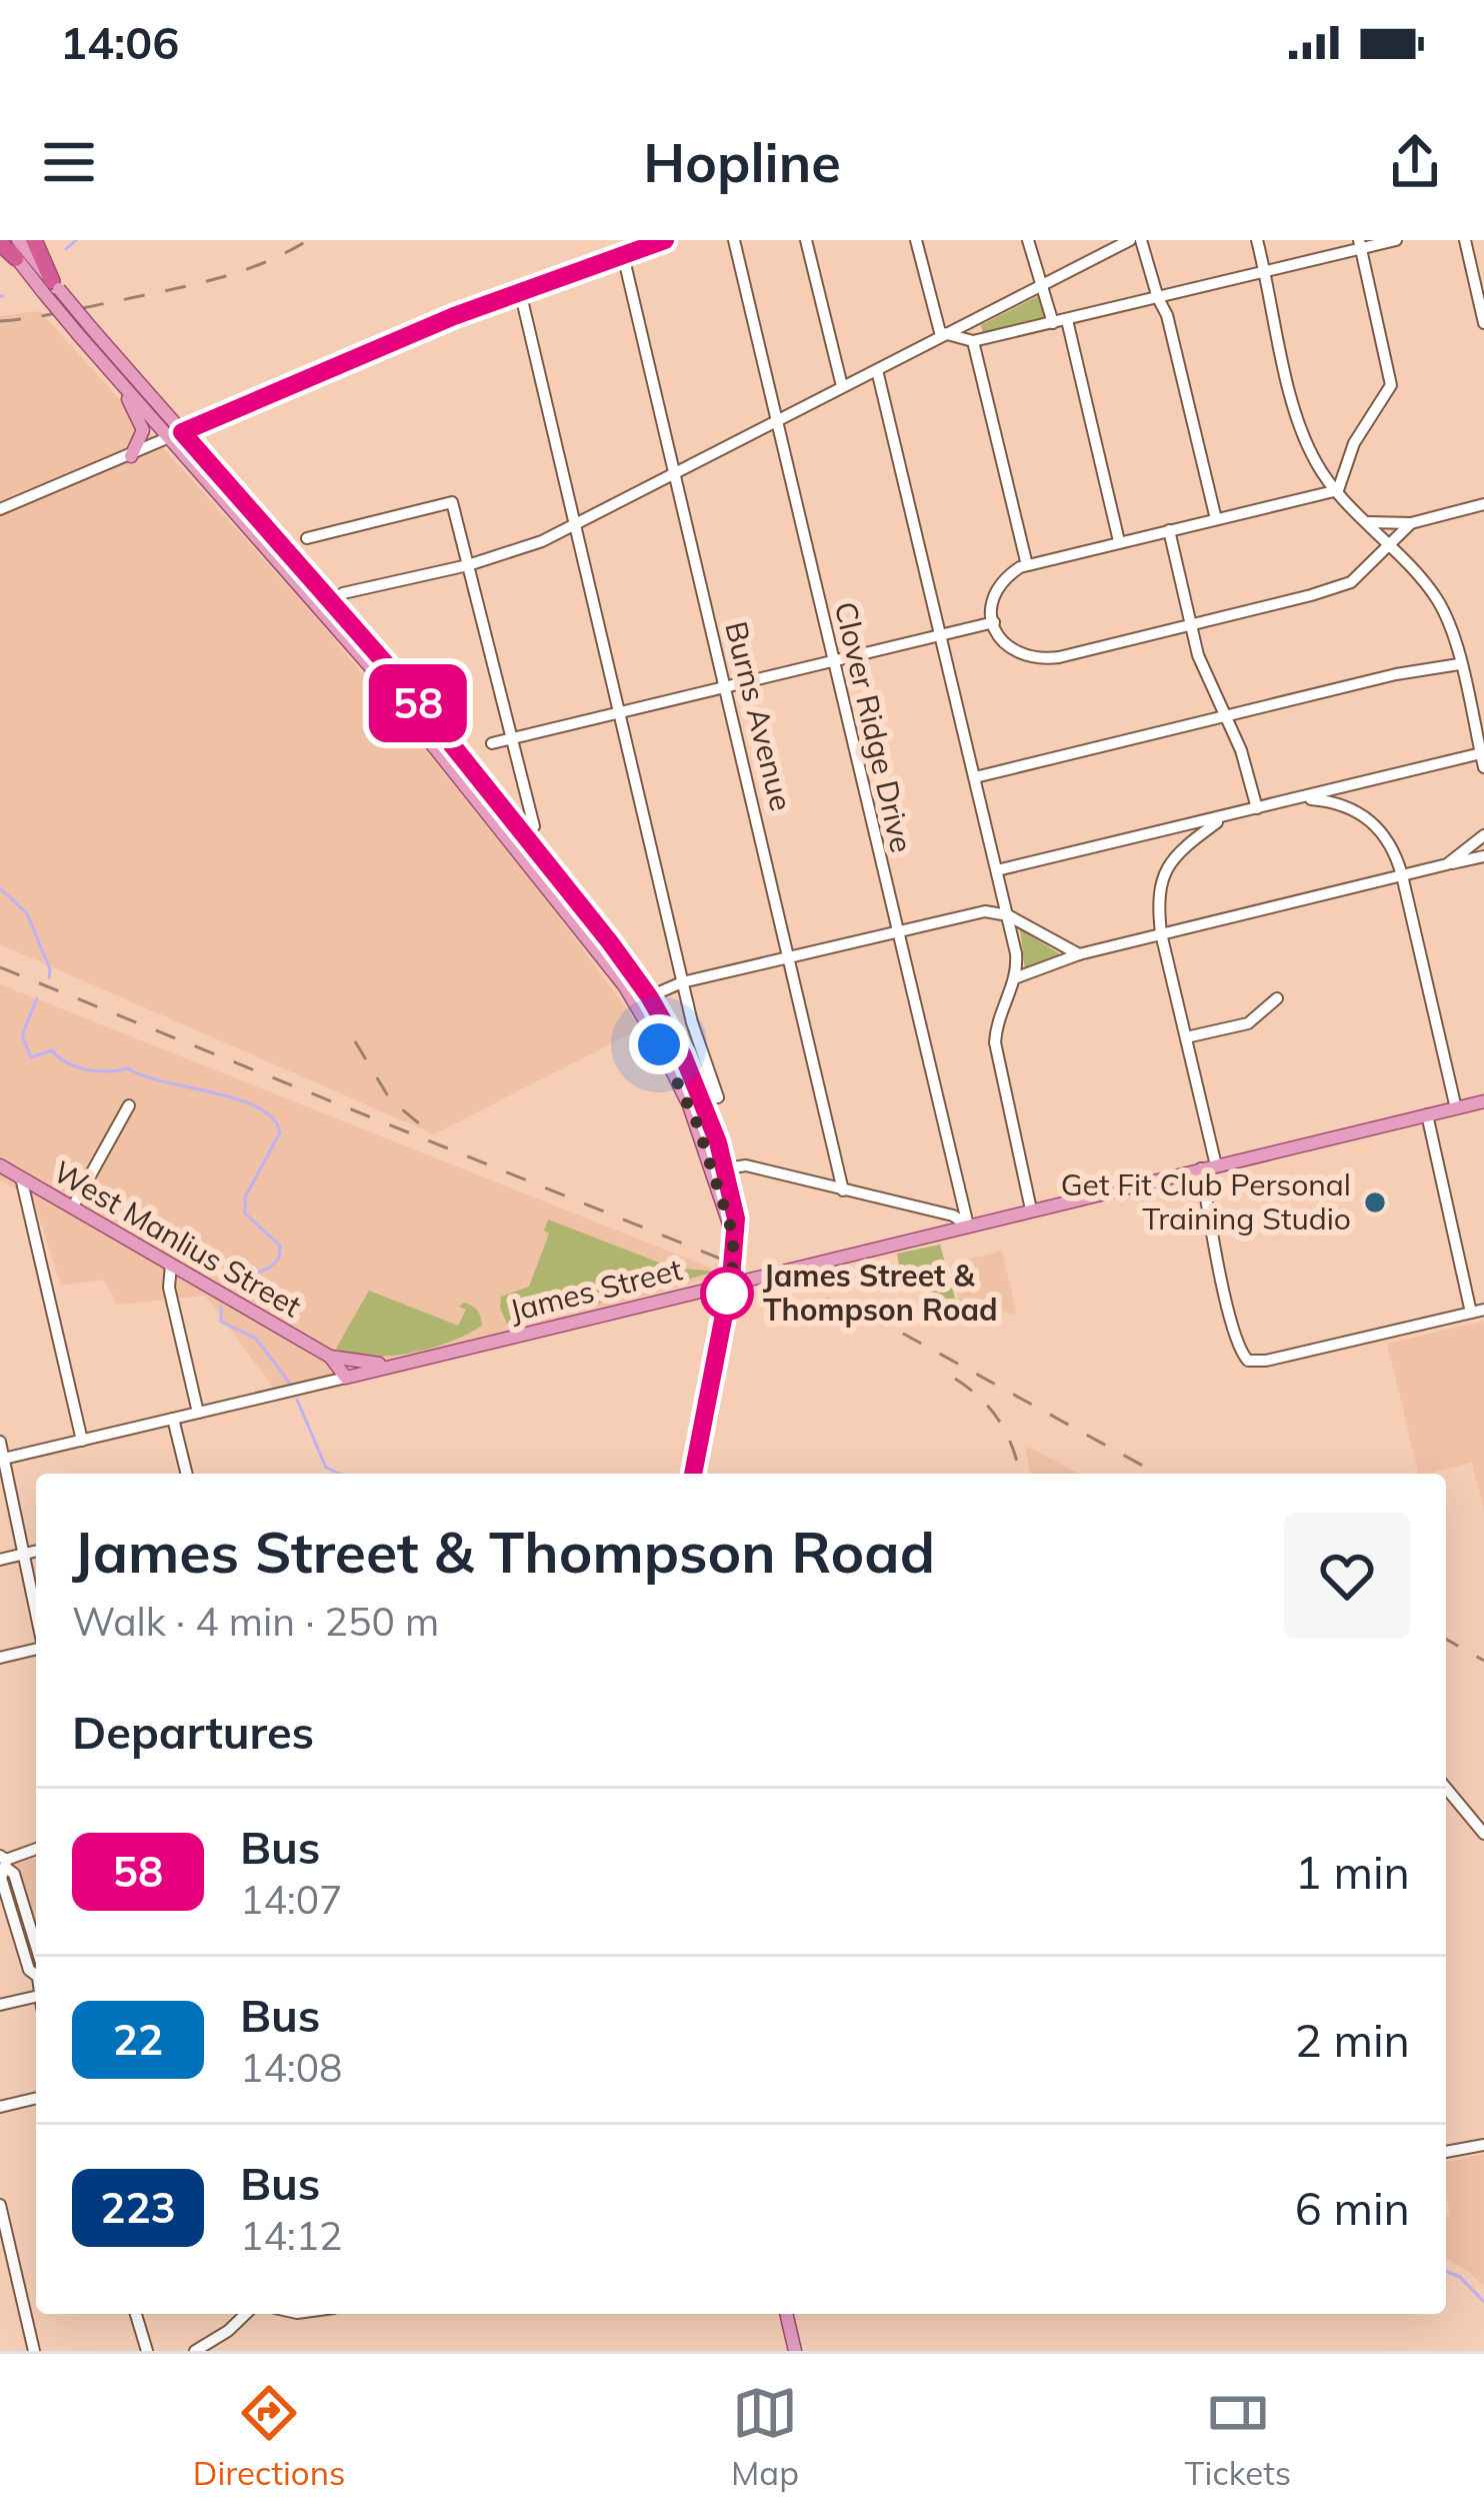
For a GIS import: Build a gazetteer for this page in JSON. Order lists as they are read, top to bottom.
{
  "streets": {
    "main road": ["West Manlius Street", "James Street"],
    "street": ["Burns Avenue", "Clover Ridge Drive"]
  },
  "crossings": [
    ["Clover Ridge Drive", "James Street"],
    ["West Manlius Street", "James Street"]
  ],
  "places": ["Get Fit Club Personal Training Studio", "James Street & Thompson Road"],
  "lines": ["bus line 58"],
  "page": {
    "status": "14:06",
    "header": "Hopline",
    "on_map": "58",
    "heading": [
      ["James Street & Thompson Road", "Walk · 4 min · 250 m"],
      "Departures"
    ],
    "list": [
      {
        "mark": "58",
        "name": "Bus",
        "note": "14:07",
        "value": "1 min"
      },
      {
        "mark": "22",
        "name": "Bus",
        "note": "14:08",
        "value": "2 min"
      },
      {
        "mark": "223",
        "name": "Bus",
        "note": "14:12",
        "value": "6 min"
      }
    ],
    "tabs": ["Directions", "Map", "Tickets"]
  }
}
